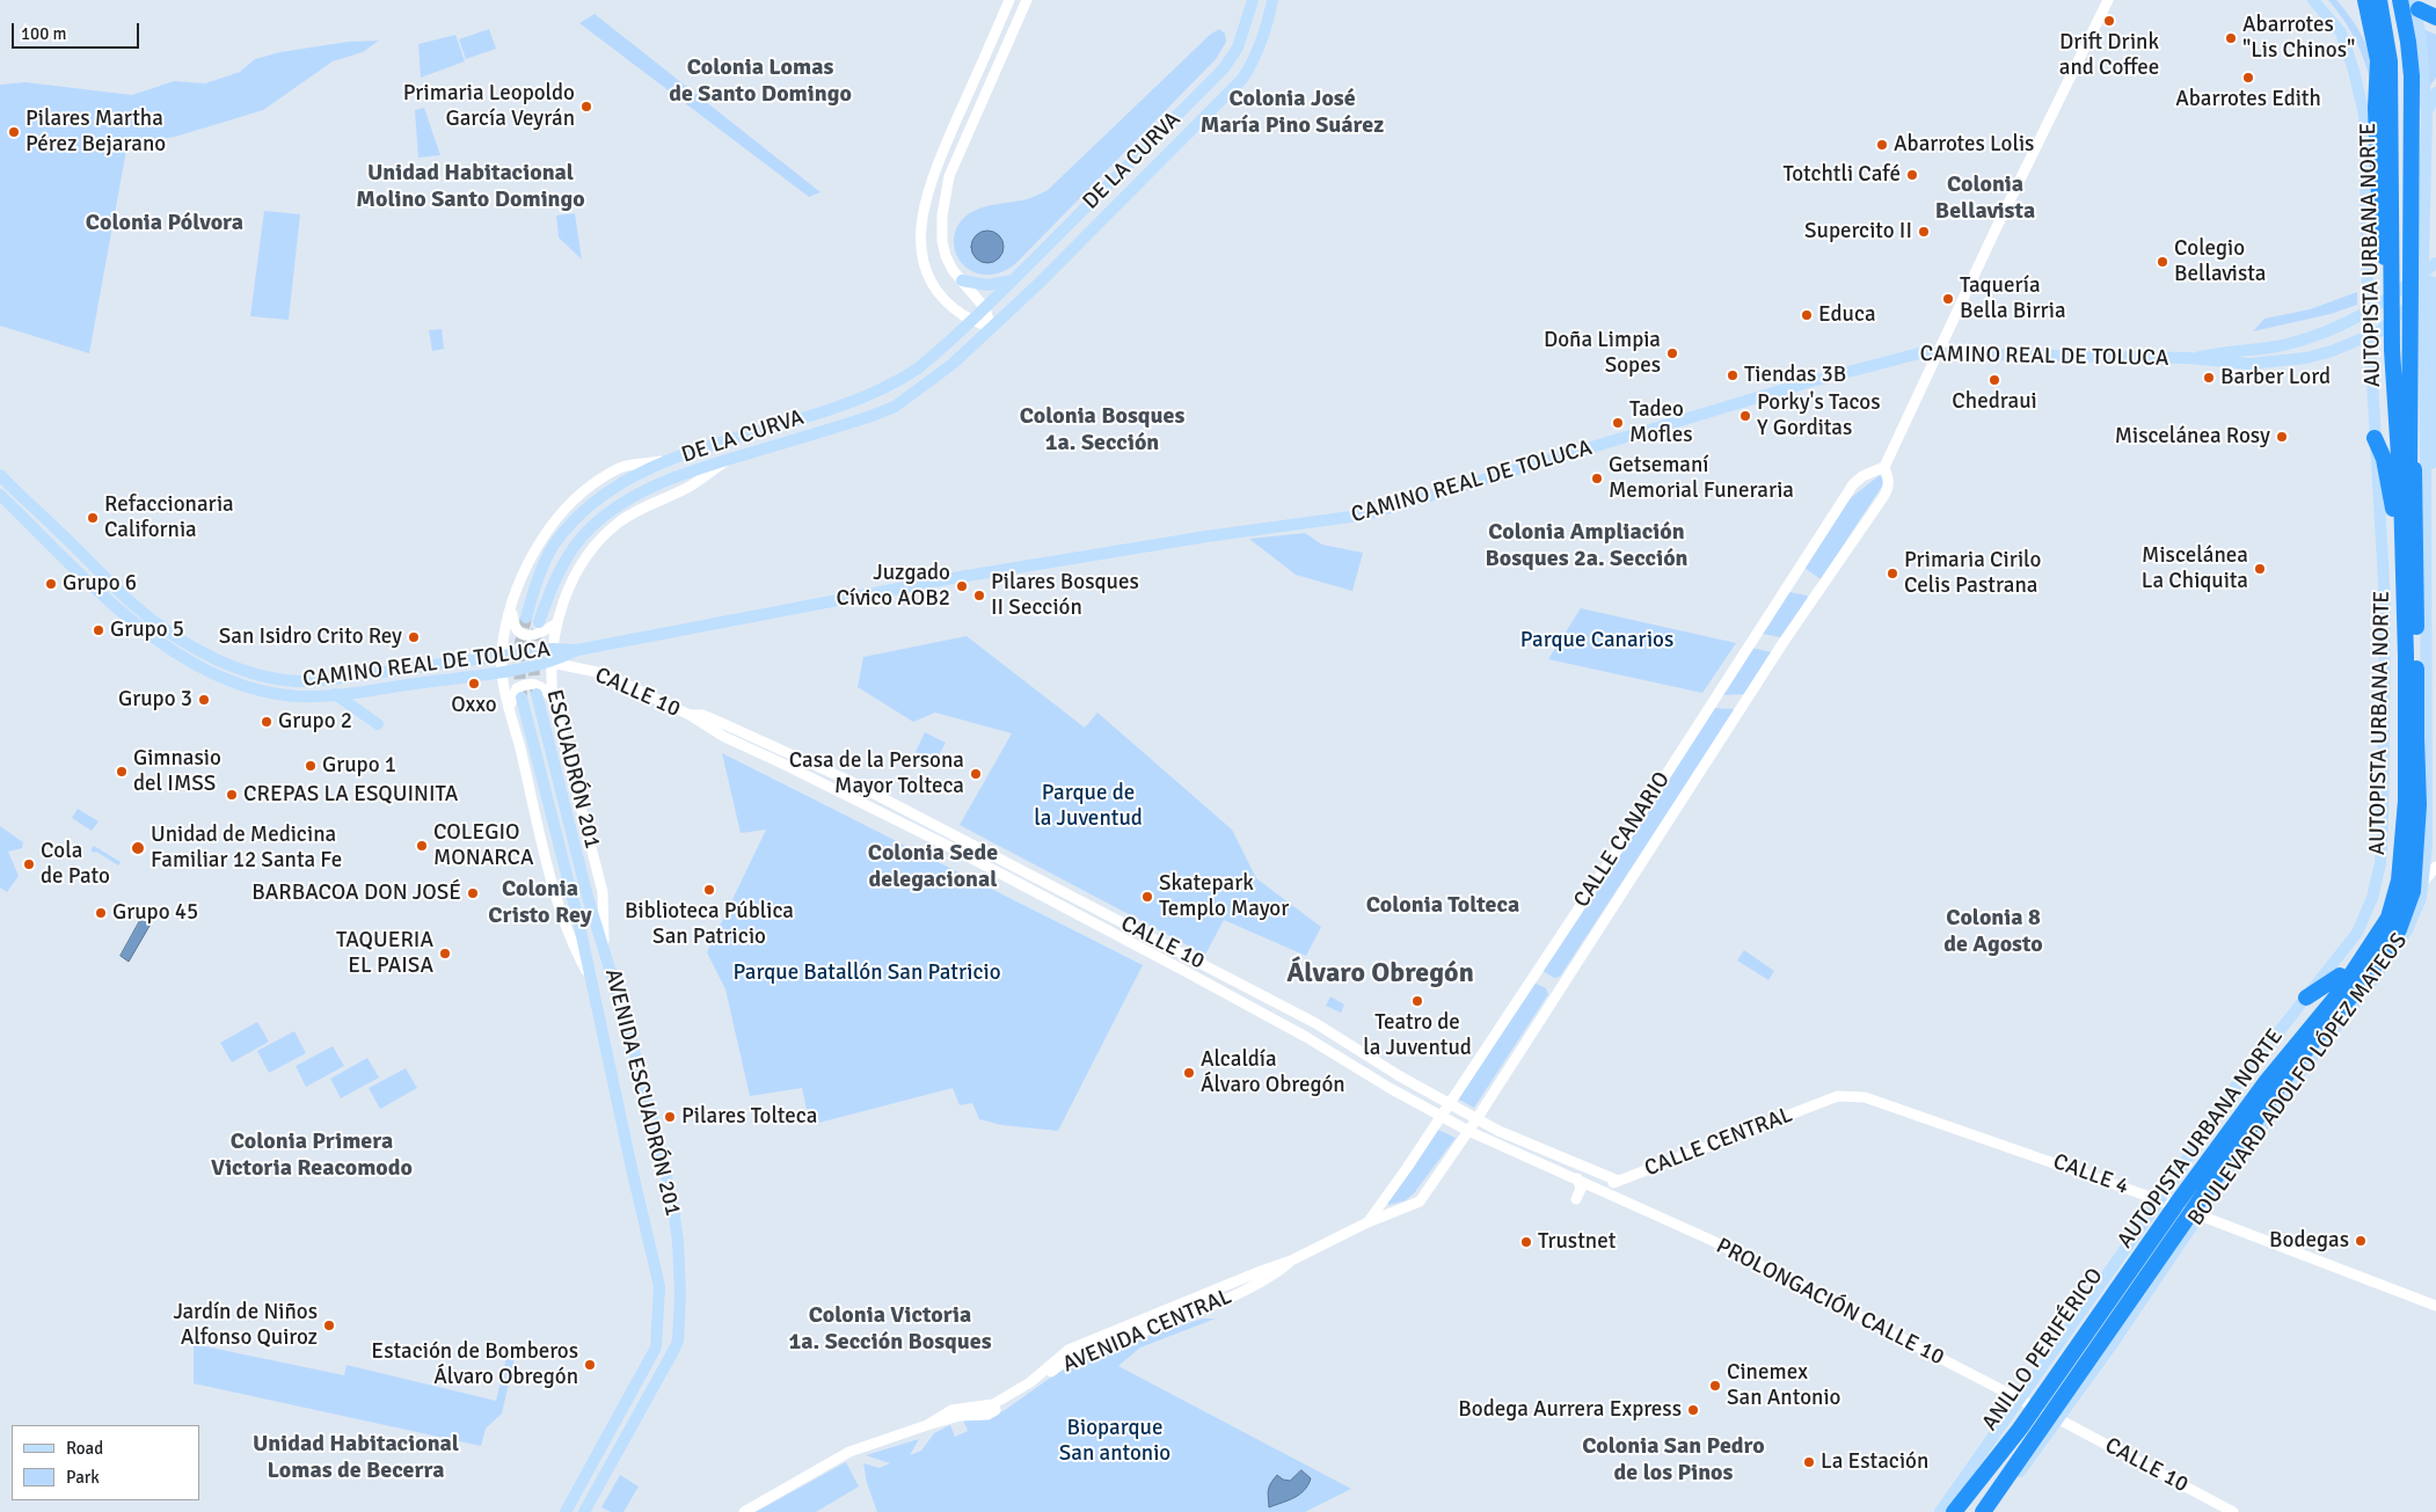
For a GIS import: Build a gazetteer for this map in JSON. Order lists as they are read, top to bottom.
{
  "streets": {
    "highway": ["AUTOPISTA URBANA NORTE", "ANILLO PERIFÉRICO"],
    "main road": [
      "DE LA CURVA",
      "CAMINO REAL DE TOLUCA",
      "BOULEVARD ADOLFO LÓPEZ MATEOS",
      "AVENIDA ESCUADRÓN 201"
    ],
    "street": [
      "CALLE 10",
      "ESCUADRÓN 201",
      "CALLE CANARIO",
      "CALLE CENTRAL",
      "CALLE 4",
      "PROLONGACIÓN CALLE 10",
      "AVENIDA CENTRAL"
    ]
  },
  "crossings": [
    ["DE LA CURVA", "CAMINO REAL DE TOLUCA"],
    ["DE LA CURVA", "CALLE 10"],
    ["DE LA CURVA", "ESCUADRÓN 201"],
    ["DE LA CURVA", "AVENIDA ESCUADRÓN 201"],
    ["AUTOPISTA URBANA NORTE", "ANILLO PERIFÉRICO"],
    ["CAMINO REAL DE TOLUCA", "CALLE 10"],
    ["CAMINO REAL DE TOLUCA", "ESCUADRÓN 201"],
    ["CAMINO REAL DE TOLUCA", "CALLE CANARIO"],
    ["CAMINO REAL DE TOLUCA", "BOULEVARD ADOLFO LÓPEZ MATEOS"],
    ["CAMINO REAL DE TOLUCA", "ANILLO PERIFÉRICO"],
    ["CALLE 10", "ESCUADRÓN 201"],
    ["CALLE 10", "CALLE CANARIO"],
    ["CALLE 10", "BOULEVARD ADOLFO LÓPEZ MATEOS"],
    ["CALLE 10", "CALLE CENTRAL"],
    ["CALLE 10", "PROLONGACIÓN CALLE 10"],
    ["ESCUADRÓN 201", "AVENIDA ESCUADRÓN 201"],
    ["CALLE CANARIO", "AVENIDA CENTRAL"],
    ["BOULEVARD ADOLFO LÓPEZ MATEOS", "CALLE 4"],
    ["BOULEVARD ADOLFO LÓPEZ MATEOS", "PROLONGACIÓN CALLE 10"],
    ["BOULEVARD ADOLFO LÓPEZ MATEOS", "ANILLO PERIFÉRICO"],
    ["CALLE CENTRAL", "CALLE 4"],
    ["CALLE CENTRAL", "PROLONGACIÓN CALLE 10"],
    ["CALLE 4", "ANILLO PERIFÉRICO"]
  ],
  "districts": [
    "Colonia Lomas de Santo Domingo",
    "Colonia José María Pino Suárez",
    "Unidad Habitacional Molino Santo Domingo",
    "Colonia Bellavista",
    "Colonia Pólvora",
    "Colonia Bosques 1a. Sección",
    "Colonia Ampliación Bosques 2a. Sección",
    "Colonia Sede delegacional",
    "Colonia Cristo Rey",
    "Colonia Tolteca",
    "Colonia 8 de Agosto",
    "Álvaro Obregón",
    "Colonia Primera Victoria Reacomodo",
    "Colonia Victoria 1a. Sección Bosques",
    "Unidad Habitacional Lomas de Becerra",
    "Colonia San Pedro de los Pinos"
  ],
  "parks": [
    "Parque Canarios",
    "Parque de la Juventud",
    "Parque Batallón San Patricio",
    "Bioparque San antonio"
  ],
  "places": [
    "Drift Drink and Coffee",
    "Abarrotes \"Lis Chinos\"",
    "Abarrotes Edith",
    "Primaria Leopoldo García Veyrán",
    "Pilares Martha Pérez Bejarano",
    "Abarrotes Lolis",
    "Totchtli Café",
    "Supercito II",
    "Colegio Bellavista",
    "Taquería Bella Birria",
    "Educa",
    "Doña Limpia Sopes",
    "Tiendas 3B",
    "Barber Lord",
    "Chedraui",
    "Porky's Tacos Y Gorditas",
    "Tadeo Mofles",
    "Miscelánea Rosy",
    "Getsemaní Memorial Funeraria",
    "Refaccionaria California",
    "Miscelánea La Chiquita",
    "Primaria Cirilo Celis Pastrana",
    "Grupo 6",
    "Juzgado Cívico AOB2",
    "Pilares Bosques II Sección",
    "Grupo 5",
    "San Isidro Crito Rey",
    "Oxxo",
    "Grupo 3",
    "Grupo 2",
    "Grupo 1",
    "Gimnasio del IMSS",
    "Casa de la Persona Mayor Tolteca",
    "CREPAS LA ESQUINITA",
    "COLEGIO MONARCA",
    "Unidad de Medicina Familiar 12 Santa Fe",
    "Cola de Pato",
    "Biblioteca Pública San Patricio",
    "BARBACOA DON JOSÉ",
    "Skatepark Templo Mayor",
    "Grupo 45",
    "TAQUERIA EL PAISA",
    "Teatro de la Juventud",
    "Alcaldía Álvaro Obregón",
    "Pilares Tolteca",
    "Bodegas",
    "Trustnet",
    "Jardín de Niños Alfonso Quiroz",
    "Estación de Bomberos Álvaro Obregón",
    "Cinemex San Antonio",
    "Bodega Aurrera Express",
    "La Estación"
  ],
  "legend": ["Road", "Park"],
  "scale_bar": "100 m"
}
